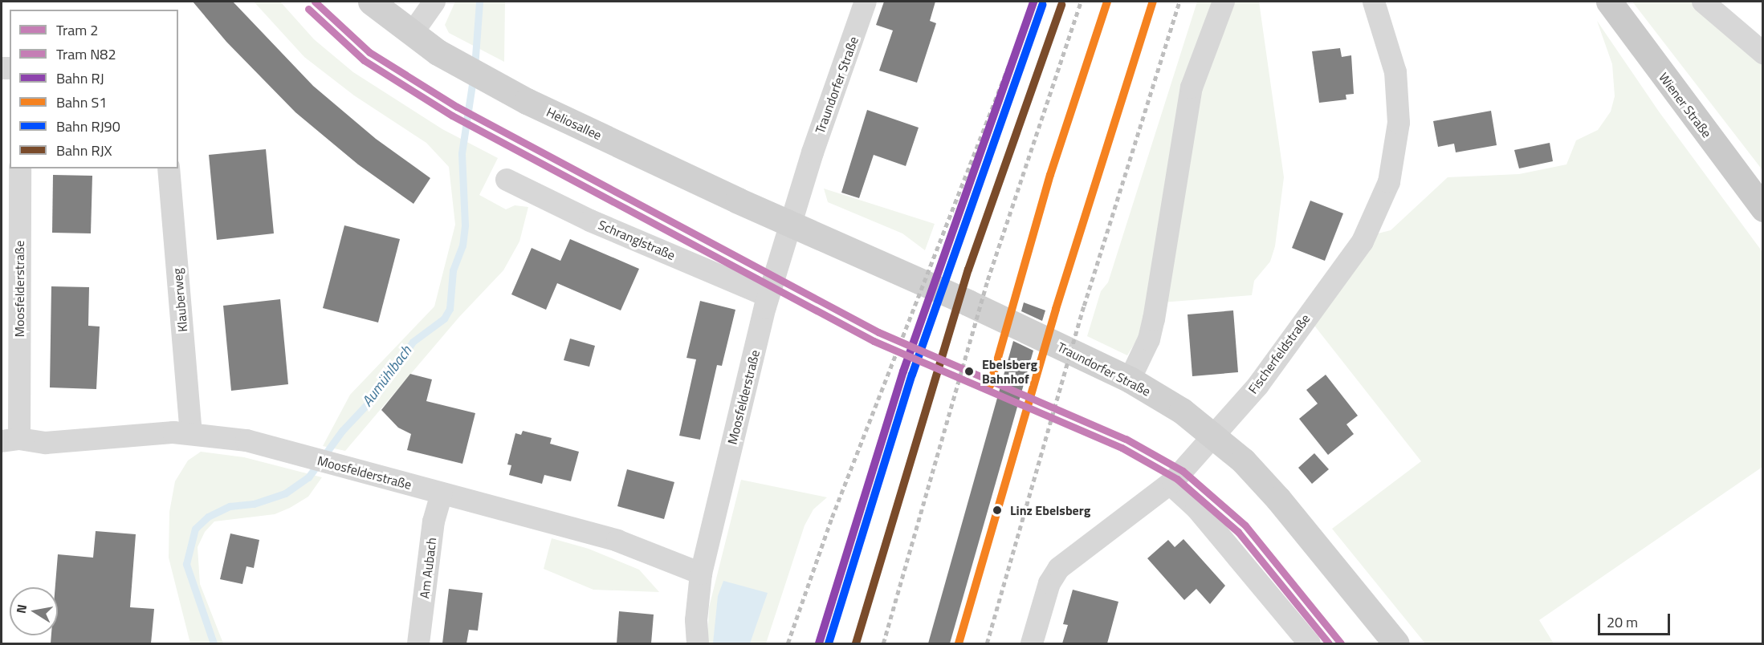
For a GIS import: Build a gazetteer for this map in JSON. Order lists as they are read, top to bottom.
{
  "streets": {
    "main road": ["Wiener Straße"],
    "street": [
      "Traundorfer Straße",
      "Heliosallee",
      "Schranglstraße",
      "Moosfelderstraße",
      "Klauberweg",
      "Fischerfeldstraße",
      "Am Aubach"
    ]
  },
  "crossings": [
    ["Traundorfer Straße", "Heliosallee"],
    ["Traundorfer Straße", "Moosfelderstraße"],
    ["Traundorfer Straße", "Fischerfeldstraße"],
    ["Heliosallee", "Moosfelderstraße"],
    ["Schranglstraße", "Moosfelderstraße"],
    ["Moosfelderstraße", "Klauberweg"],
    ["Moosfelderstraße", "Am Aubach"]
  ],
  "water": ["Aumühlbach"],
  "places": ["Ebelsberg Bahnhof", "Linz Ebelsberg"],
  "lines": [
    "tram line 2",
    "rail line RJ",
    "rail line S1",
    "rail line RJ90",
    "rail line RJX",
    "tram line N82"
  ],
  "legend": [
    "Tram 2",
    "Tram N82",
    "Bahn RJ",
    "Bahn S1",
    "Bahn RJ90",
    "Bahn RJX"
  ],
  "scale_bar": "20 m",
  "north": "left"
}
